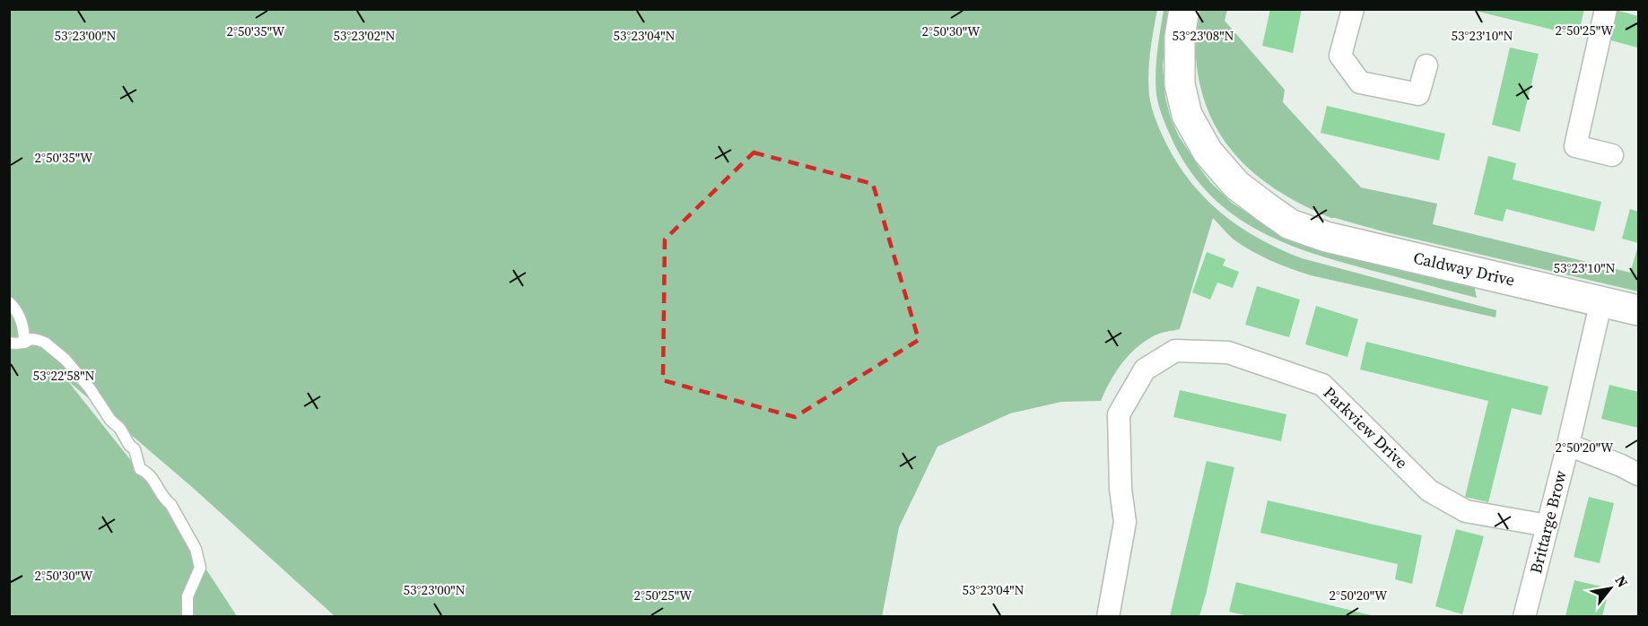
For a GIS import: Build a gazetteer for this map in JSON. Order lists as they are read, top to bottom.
{
  "streets": {
    "main road": ["Caldway Drive"],
    "street": ["Parkview Drive", "Brittarge Brow"]
  },
  "crossings": [
    ["Caldway Drive", "Brittarge Brow"],
    ["Parkview Drive", "Brittarge Brow"]
  ],
  "north": "top right",
  "coordinates": [
    "2°50'25\"W",
    "2°50'35\"W",
    "2°50'30\"W",
    "53°23'02\"N",
    "53°23'10\"N",
    "53°23'00\"N",
    "53°23'04\"N",
    "53°23'08\"N",
    "53°22'58\"N",
    "2°50'20\"W"
  ]
}
